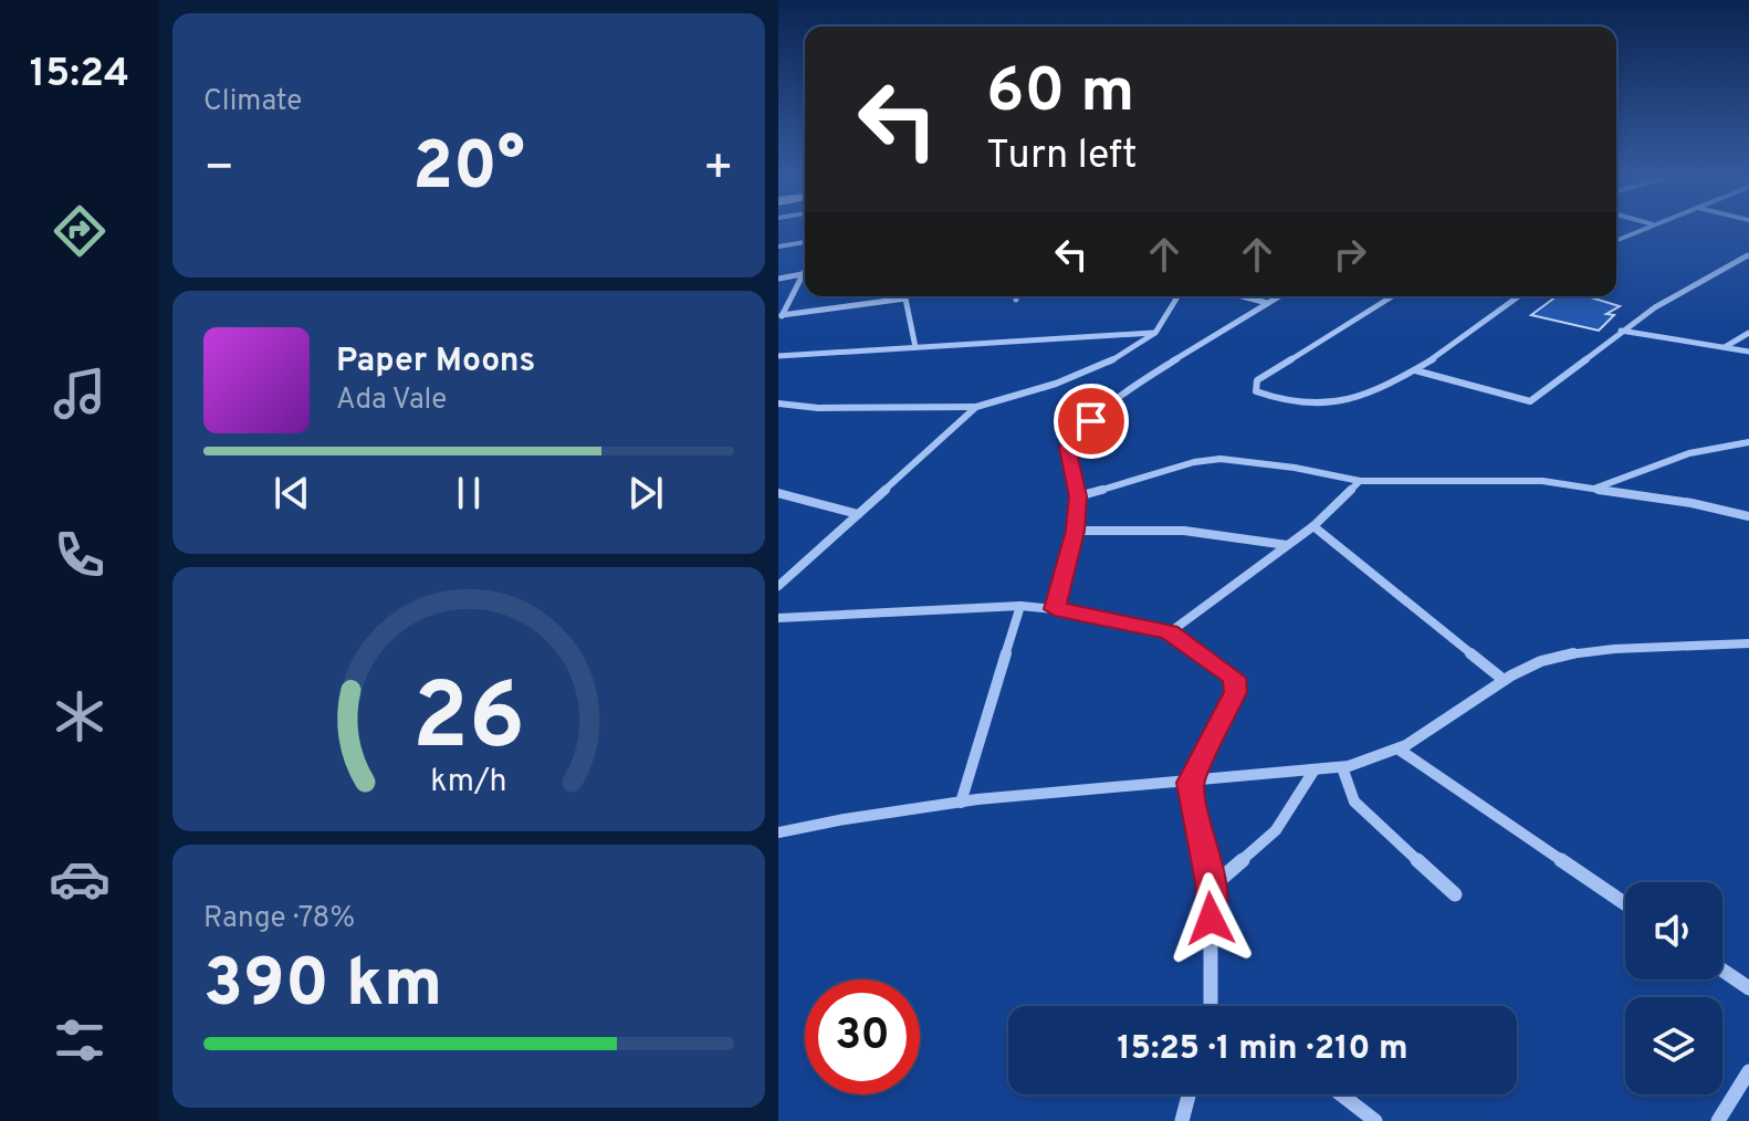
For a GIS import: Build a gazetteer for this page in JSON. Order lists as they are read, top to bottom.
{
  "page": {
    "tabs": "15:24",
    "tile": [
      "Climate",
      ["Range · 78%", "390 km"]
    ],
    "turn": ["60 m", "Turn left"],
    "heat": ["−", "20°", "+"],
    "song": ["Paper Moons", "Ada Vale"],
    "limit": "30",
    "trip": "15:25 · 1 min · 210 m",
    "gauge": ["26", "km/h"]
  }
}
